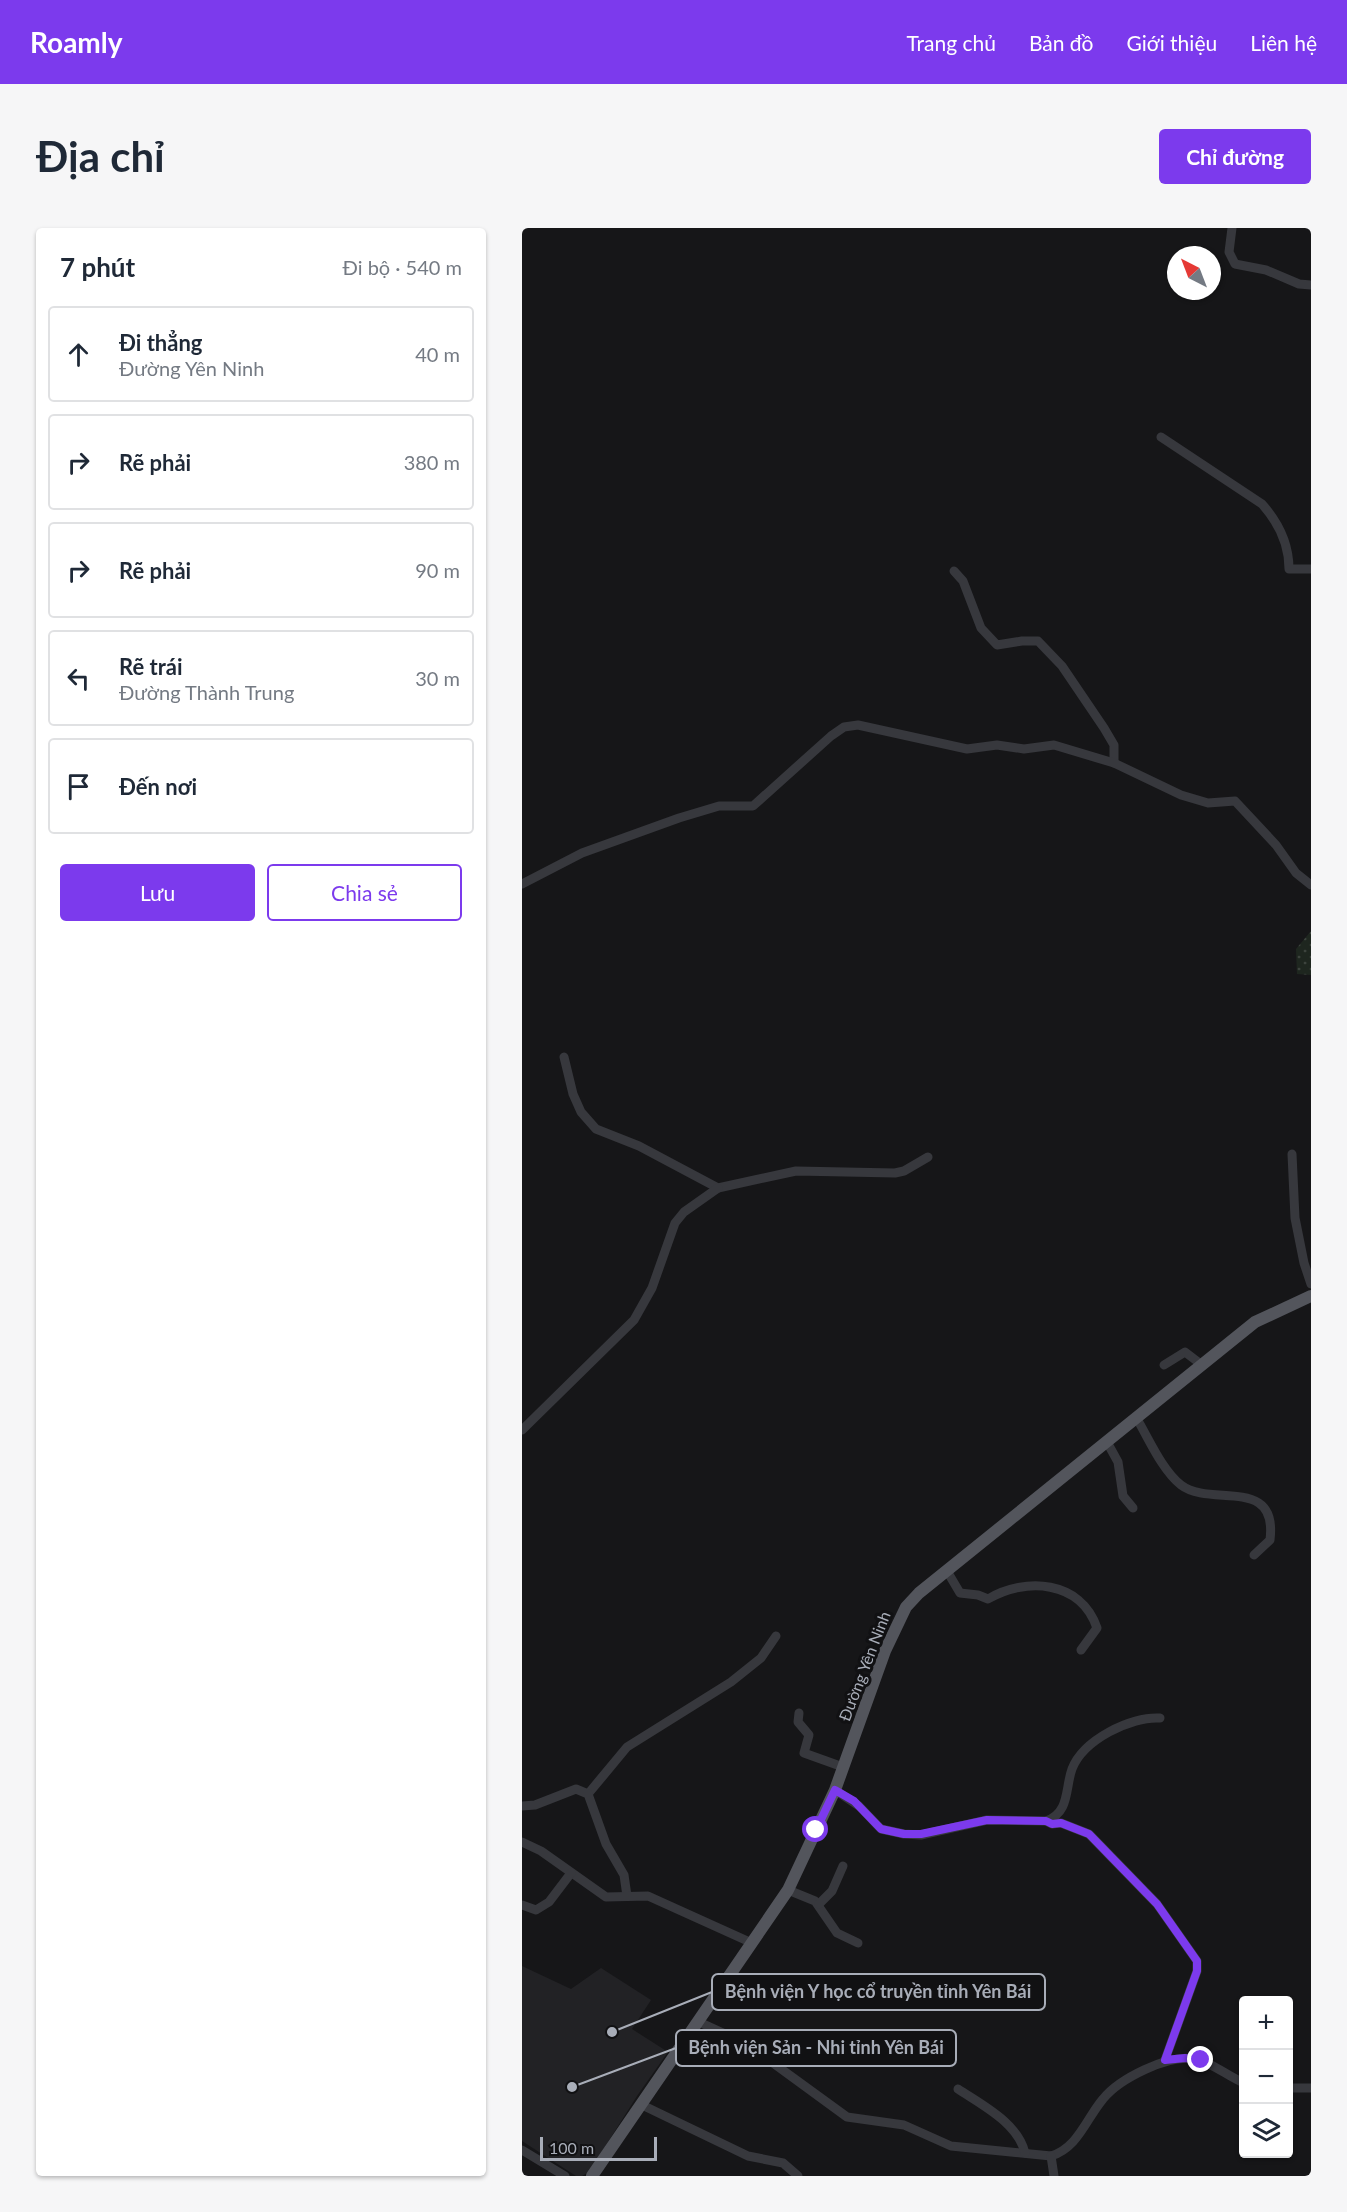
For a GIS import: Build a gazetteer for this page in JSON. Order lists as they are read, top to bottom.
{
  "streets": {
    "main road": ["Đường Yên Ninh"]
  },
  "places": ["Bệnh viện Y học cổ truyền tỉnh Yên Bái", "Bệnh viện Sản - Nhi tỉnh Yên Bái"],
  "scale_bar": "100 m",
  "north": "top left",
  "page": {
    "header": "Roamly",
    "nav": [
      "Trang chủ",
      "Bản đồ",
      "Giới thiệu",
      "Liên hệ"
    ],
    "buttons": [
      "Chỉ đường",
      ["Lưu", "Chia sẻ"]
    ],
    "title": "Địa chỉ",
    "heading": ["7 phút", "Đi bộ · 540 m"],
    "list": [
      ["Đi thẳng", "Đường Yên Ninh", "40 m"],
      ["Rẽ phải", "380 m"],
      ["Rẽ phải", "90 m"],
      ["Rẽ trái", "Đường Thành Trung", "30 m"],
      "Đến nơi"
    ],
    "map_buttons": ["+", "−"],
    "scale": "100 m"
  }
}
